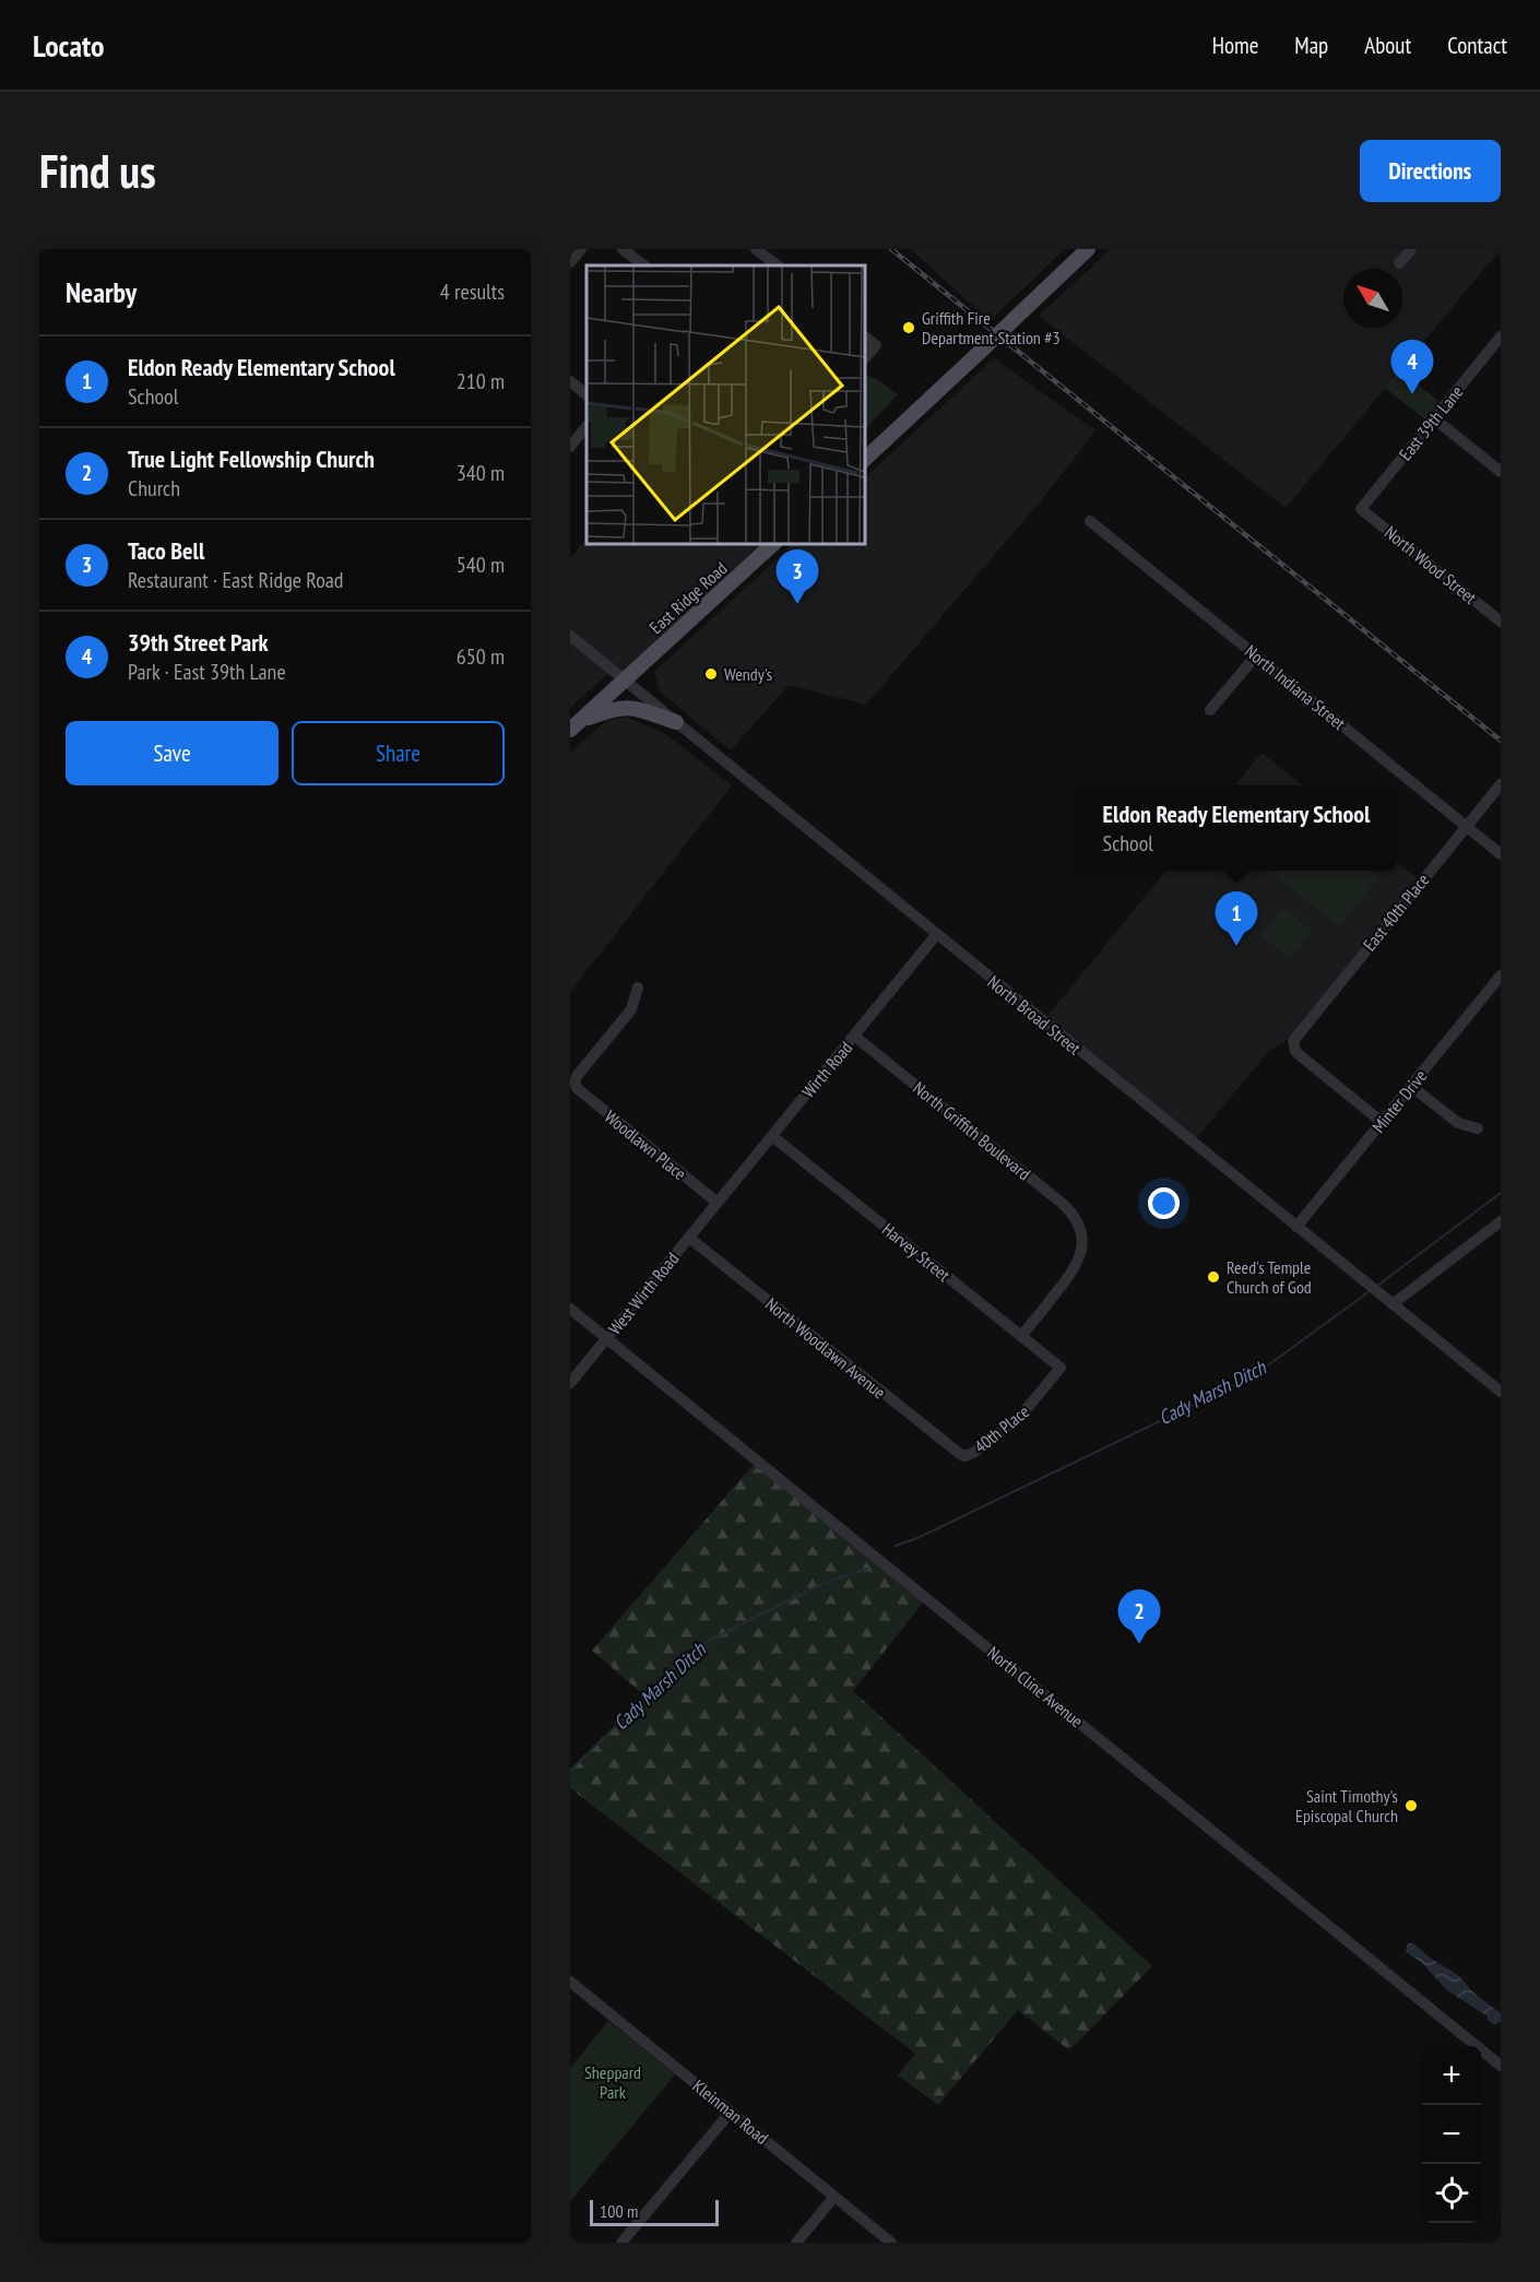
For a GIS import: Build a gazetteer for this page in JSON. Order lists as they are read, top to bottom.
{
  "streets": {
    "main road": ["East Ridge Road"],
    "street": [
      "East 39th Lane",
      "North Wood Street",
      "North Indiana Street",
      "East 40th Place",
      "North Broad Street",
      "Wirth Road",
      "Minter Drive",
      "North Griffith Boulevard",
      "Woodlawn Place",
      "Harvey Street",
      "West Wirth Road",
      "North Woodlawn Avenue",
      "40th Place",
      "North Cline Avenue",
      "Kleinman Road"
    ]
  },
  "crossings": [
    ["East 39th Lane", "North Wood Street"],
    ["East Ridge Road", "North Broad Street"],
    ["North Indiana Street", "East 40th Place"],
    ["East 40th Place", "Minter Drive"],
    ["North Broad Street", "Wirth Road"],
    ["North Broad Street", "Minter Drive"],
    ["Wirth Road", "North Griffith Boulevard"],
    ["Wirth Road", "Woodlawn Place"],
    ["Wirth Road", "Harvey Street"],
    ["Wirth Road", "West Wirth Road"],
    ["North Griffith Boulevard", "Harvey Street"],
    ["Woodlawn Place", "West Wirth Road"],
    ["Harvey Street", "40th Place"],
    ["West Wirth Road", "North Woodlawn Avenue"],
    ["West Wirth Road", "North Cline Avenue"],
    ["North Woodlawn Avenue", "40th Place"]
  ],
  "water": ["Cady Marsh Ditch"],
  "parks": ["Sheppard Park"],
  "places": [
    "Griffith Fire Department Station #3",
    "Wendy's",
    "Reed's Temple Church of God",
    "Saint Timothy's Episcopal Church"
  ],
  "scale_bar": "100 m",
  "north": "top left",
  "page": {
    "header": "Locato",
    "nav": [
      "Home",
      "Map",
      "About",
      "Contact"
    ],
    "buttons": [
      "Directions",
      ["Save", "Share"]
    ],
    "title": "Find us",
    "heading": ["Nearby", "4 results"],
    "list": [
      {
        "mark": "1",
        "name": "Eldon Ready Elementary School",
        "note": "School",
        "value": "210 m"
      },
      {
        "mark": "2",
        "name": "True Light Fellowship Church",
        "note": "Church",
        "value": "340 m"
      },
      {
        "mark": "3",
        "name": "Taco Bell",
        "note": "Restaurant · East Ridge Road",
        "value": "540 m"
      },
      {
        "mark": "4",
        "name": "39th Street Park",
        "note": "Park · East 39th Lane",
        "value": "650 m"
      }
    ],
    "pins": [
      "4",
      "3",
      "1",
      "2"
    ],
    "popup": ["Eldon Ready Elementary School", "School"],
    "map_buttons": ["+", "−"],
    "scale": "100 m"
  }
}
